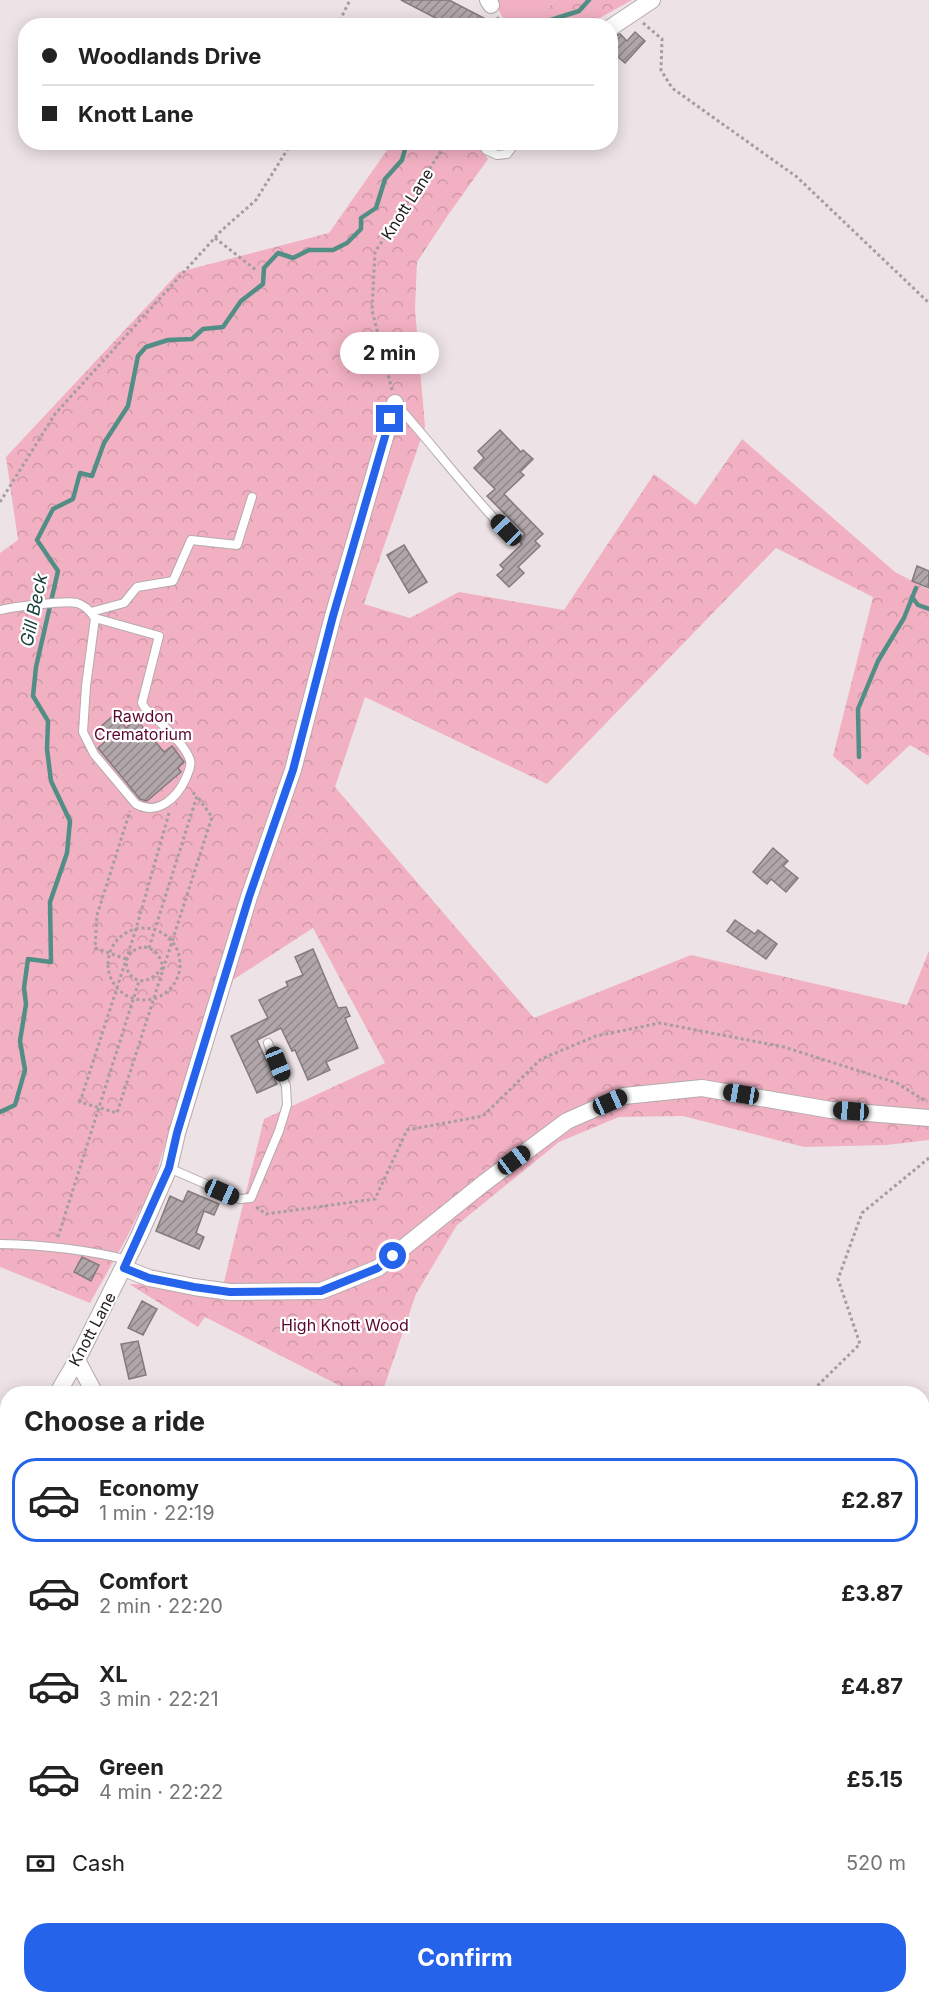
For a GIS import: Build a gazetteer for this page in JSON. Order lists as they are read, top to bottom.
{
  "streets": {
    "street": ["Knott Lane"]
  },
  "water": ["Gill Beck"],
  "parks": ["Rawdon Crematorium", "High Knott Wood"],
  "page": {
    "banner": ["Woodlands Drive", "Knott Lane"],
    "bubble": "2 min",
    "heading": "Choose a ride",
    "list": [
      {
        "name": "Economy",
        "note": "1 min · 22:19",
        "value": "£2.87"
      },
      {
        "name": "Comfort",
        "note": "2 min · 22:20",
        "value": "£3.87"
      },
      {
        "name": "XL",
        "note": "3 min · 22:21",
        "value": "£4.87"
      },
      {
        "name": "Green",
        "note": "4 min · 22:22",
        "value": "£5.15"
      }
    ],
    "pay": ["Cash", "520 m"],
    "buttons": "Confirm"
  }
}
